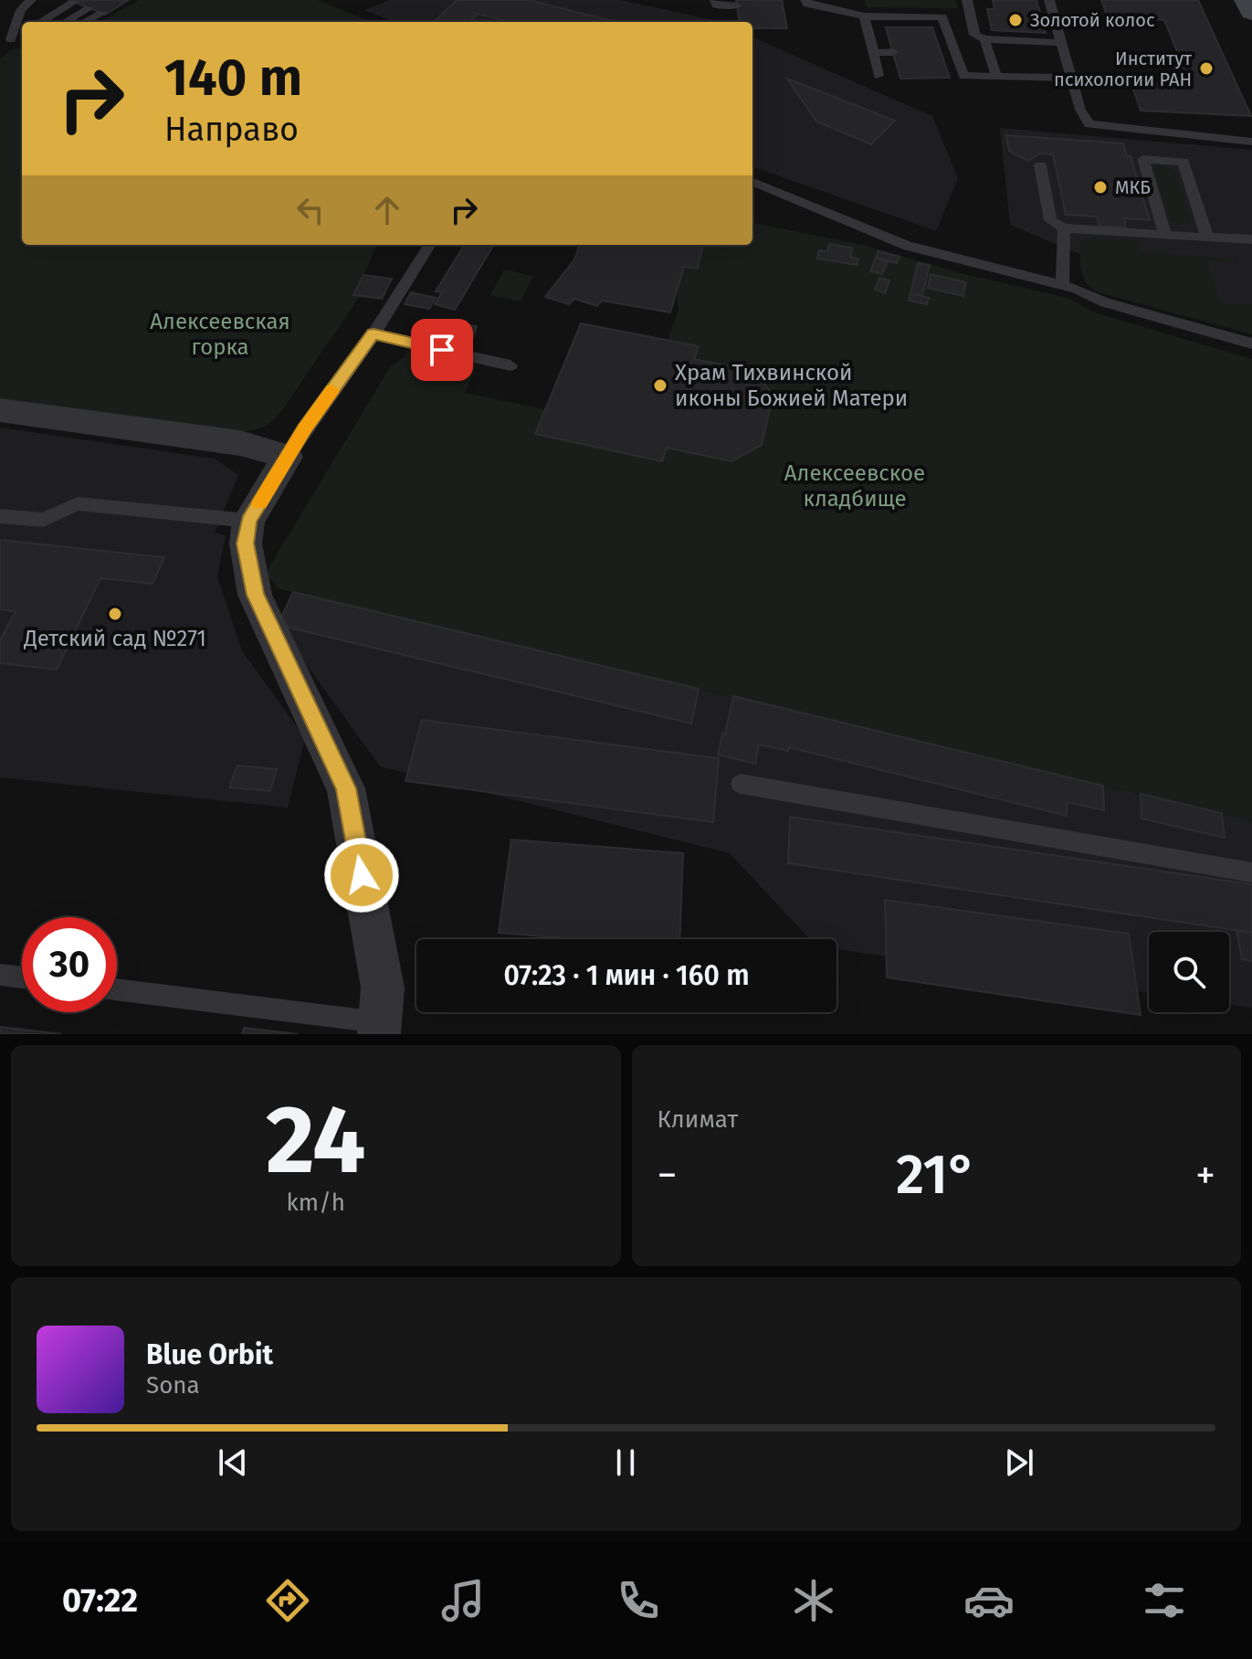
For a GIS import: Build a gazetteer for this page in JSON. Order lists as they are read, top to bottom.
{
  "parks": ["Алексеевская горка", "Алексеевское кладбище"],
  "places": [
    "Золотой колос",
    "Институт психологии РАН",
    "МКБ",
    "Храм Тихвинской иконы Божией Матери",
    "Детский сад №271"
  ],
  "page": {
    "turn": ["140 m", "Направо"],
    "limit": "30",
    "trip": "07:23 · 1 мин · 160 m",
    "tile": [
      ["24", "km/h"],
      "Климат"
    ],
    "heat": ["−", "21°", "+"],
    "song": ["Blue Orbit", "Sona"],
    "tabs": "07:22"
  }
}
